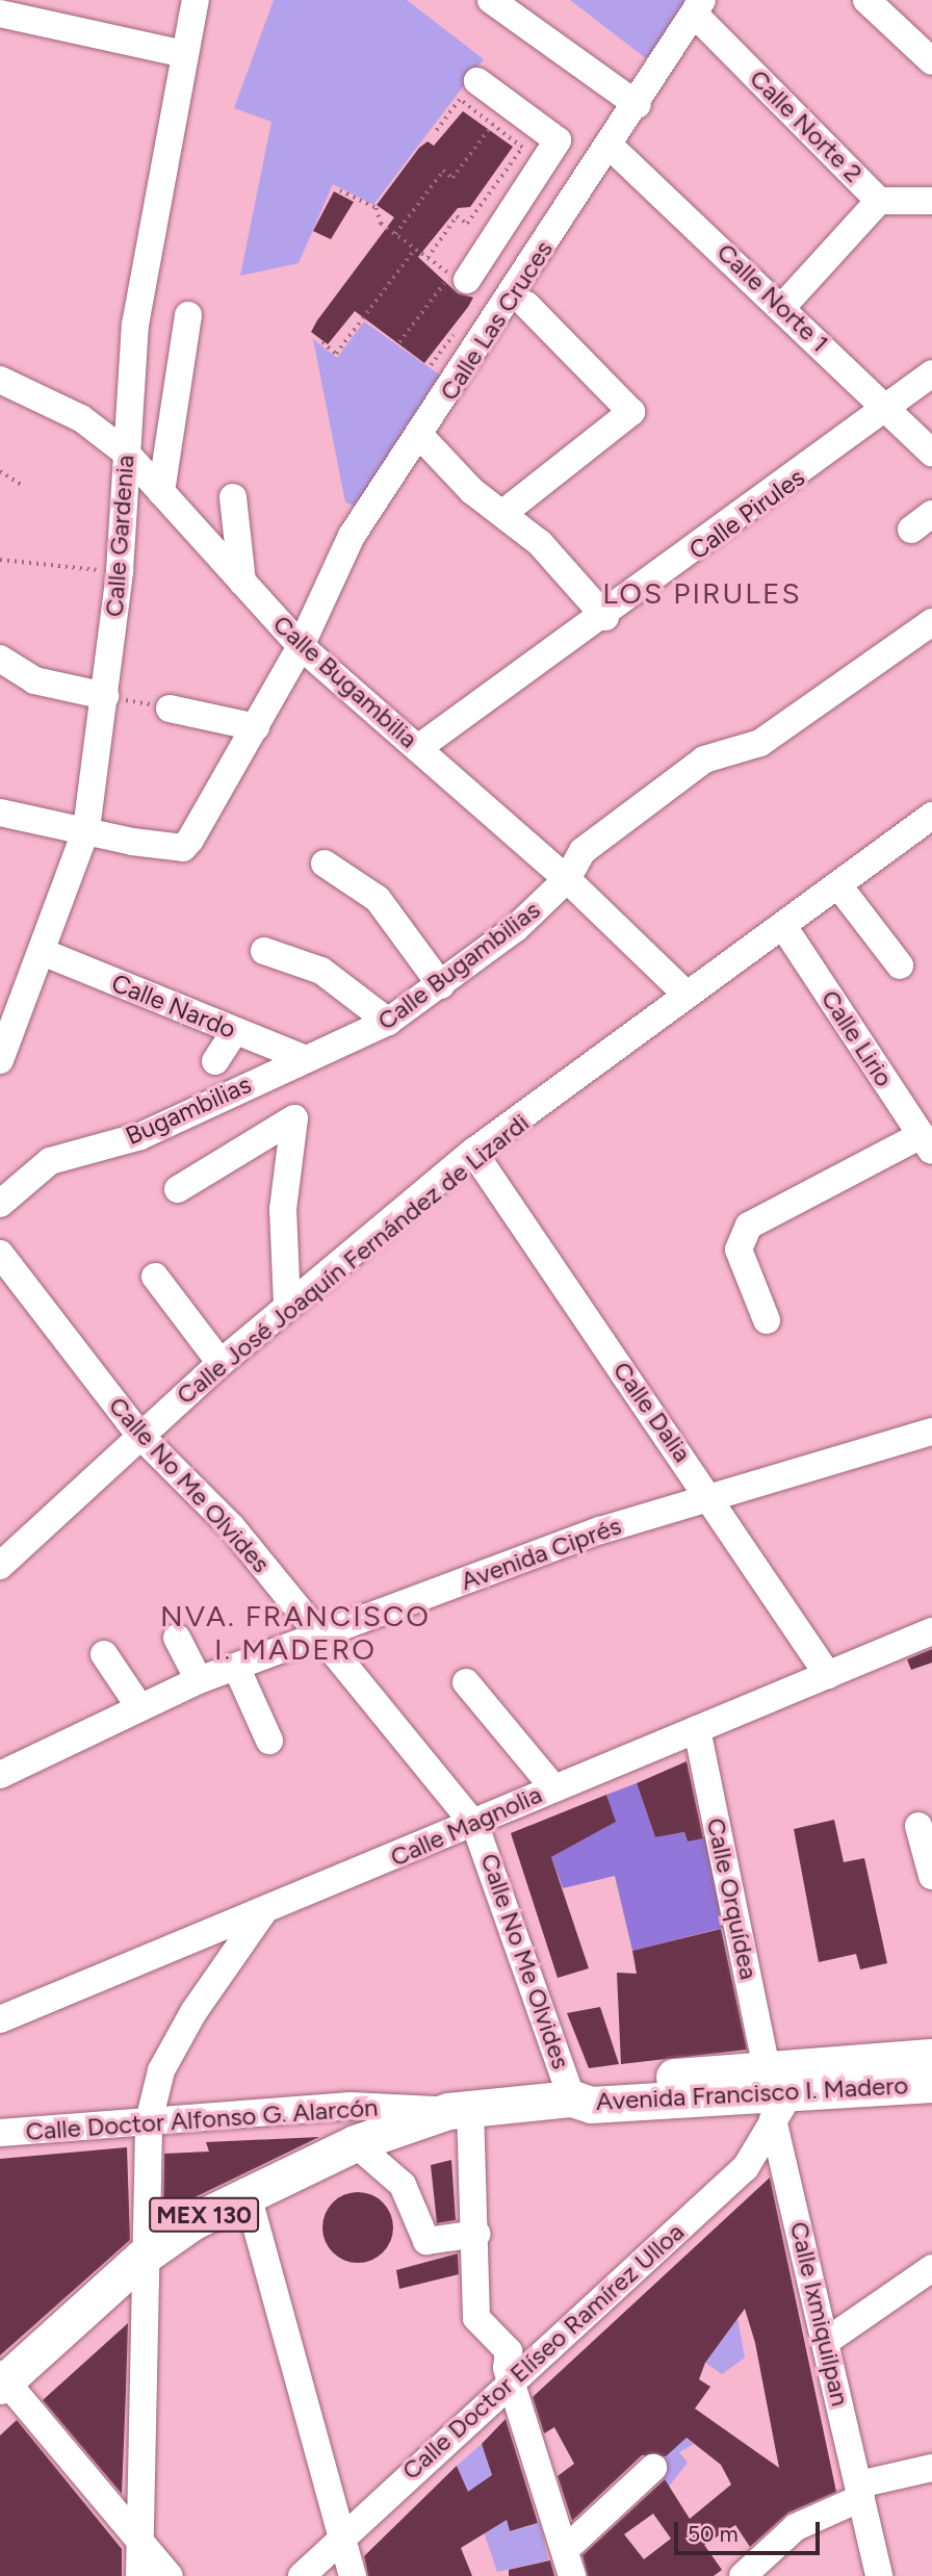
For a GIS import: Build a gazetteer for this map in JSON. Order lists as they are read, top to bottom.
{
  "streets": {
    "main road": ["Avenida Francisco I. Madero", "MEX 130"],
    "street": [
      "Calle Norte 2",
      "Calle Norte 1",
      "Calle Las Cruces",
      "Calle Pirules",
      "Calle Gardenia",
      "Calle Bugambilia",
      "Calle Bugambilias",
      "Calle Nardo",
      "Calle Lirio",
      "Bugambilias",
      "Calle José Joaquín Fernández de Lizardi",
      "Calle Dalia",
      "Calle No Me Olvides",
      "Avenida Ciprés",
      "Calle Magnolia",
      "Calle Orquídea",
      "Calle Doctor Alfonso G. Alarcón",
      "Calle Ixmiquilpan",
      "Calle Doctor Elíseo Ramírez Ulloa"
    ]
  },
  "crossings": [
    ["Calle Norte 2", "Calle Las Cruces"],
    ["Calle Norte 1", "Calle Las Cruces"],
    ["Calle Norte 1", "Calle Pirules"],
    ["Calle Las Cruces", "Calle Gardenia"],
    ["Calle Las Cruces", "Calle Bugambilia"],
    ["Calle Pirules", "Calle Bugambilia"],
    ["Calle Gardenia", "Calle Bugambilia"],
    ["Calle Gardenia", "Calle Nardo"],
    ["Calle Bugambilia", "Calle Bugambilias"],
    ["Calle Bugambilia", "Calle José Joaquín Fernández de Lizardi"],
    ["Calle Bugambilias", "Calle Nardo"],
    ["Calle Bugambilias", "Bugambilias"],
    ["Calle Nardo", "Bugambilias"],
    ["Calle Lirio", "Calle José Joaquín Fernández de Lizardi"],
    ["Calle José Joaquín Fernández de Lizardi", "Calle Dalia"],
    ["Calle José Joaquín Fernández de Lizardi", "Calle No Me Olvides"],
    ["Calle Dalia", "Avenida Ciprés"],
    ["Calle Dalia", "Calle Magnolia"],
    ["Calle No Me Olvides", "Avenida Ciprés"],
    ["Calle No Me Olvides", "Calle Magnolia"],
    ["Calle No Me Olvides", "Avenida Francisco I. Madero"],
    ["Calle Magnolia", "Calle Orquídea"],
    ["Calle Orquídea", "Avenida Francisco I. Madero"],
    ["Calle Orquídea", "Calle Ixmiquilpan"],
    ["Calle Orquídea", "Calle Doctor Elíseo Ramírez Ulloa"],
    ["Avenida Francisco I. Madero", "Calle Doctor Alfonso G. Alarcón"],
    ["Avenida Francisco I. Madero", "Calle Ixmiquilpan"],
    ["Avenida Francisco I. Madero", "Calle Doctor Elíseo Ramírez Ulloa"],
    ["Calle Ixmiquilpan", "Calle Doctor Elíseo Ramírez Ulloa"]
  ],
  "districts": ["LOS PIRULES", "NVA. FRANCISCO I. MADERO"],
  "scale_bar": "50 m"
}
